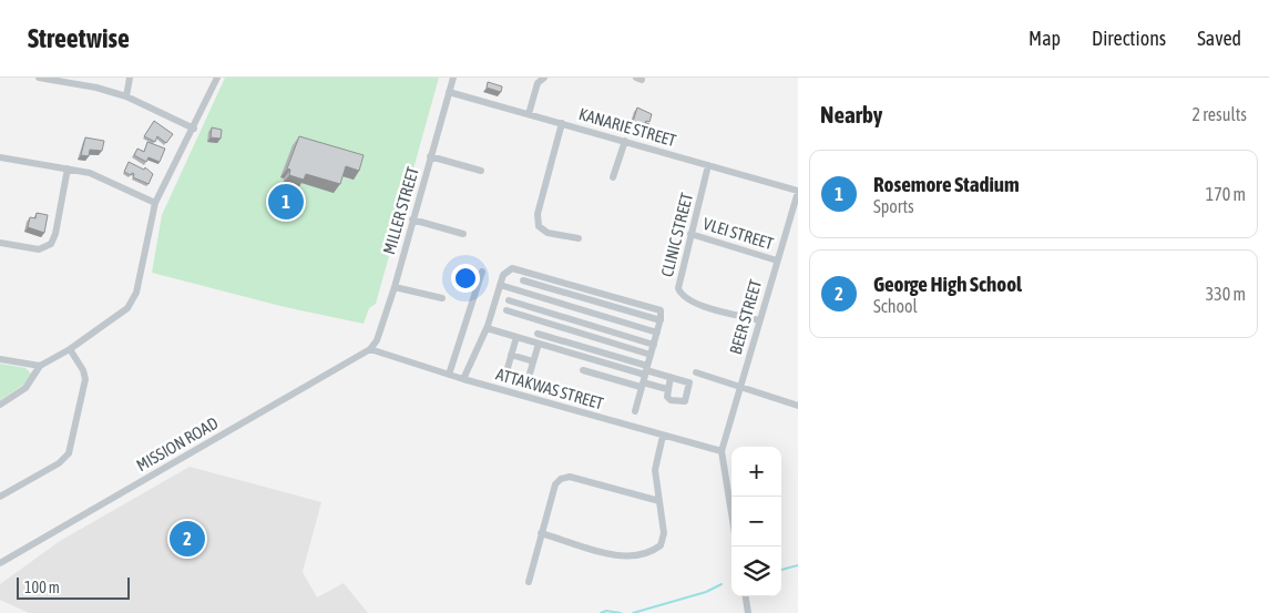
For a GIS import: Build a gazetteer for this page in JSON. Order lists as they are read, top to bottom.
{
  "streets": {
    "street": [
      "KANARIE STREET",
      "MILLER STREET",
      "VLEI STREET",
      "CLINIC STREET",
      "BEER STREET",
      "ATTAKWAS STREET",
      "MISSION ROAD"
    ]
  },
  "crossings": [
    ["KANARIE STREET", "MILLER STREET"],
    ["KANARIE STREET", "CLINIC STREET"],
    ["KANARIE STREET", "BEER STREET"],
    ["MILLER STREET", "ATTAKWAS STREET"],
    ["MILLER STREET", "MISSION ROAD"],
    ["VLEI STREET", "CLINIC STREET"],
    ["VLEI STREET", "BEER STREET"],
    ["CLINIC STREET", "BEER STREET"],
    ["BEER STREET", "ATTAKWAS STREET"],
    ["ATTAKWAS STREET", "MISSION ROAD"]
  ],
  "scale_bar": "100 m",
  "page": {
    "header": "Streetwise",
    "nav": ["Map", "Directions", "Saved"],
    "heading": ["Nearby", "2 results"],
    "list": [
      {
        "mark": "1",
        "name": "Rosemore Stadium",
        "note": "Sports",
        "value": "170 m"
      },
      {
        "mark": "2",
        "name": "George High School",
        "note": "School",
        "value": "330 m"
      }
    ],
    "pins": ["1", "2"],
    "map_buttons": ["+", "−"],
    "scale": "100 m"
  }
}
